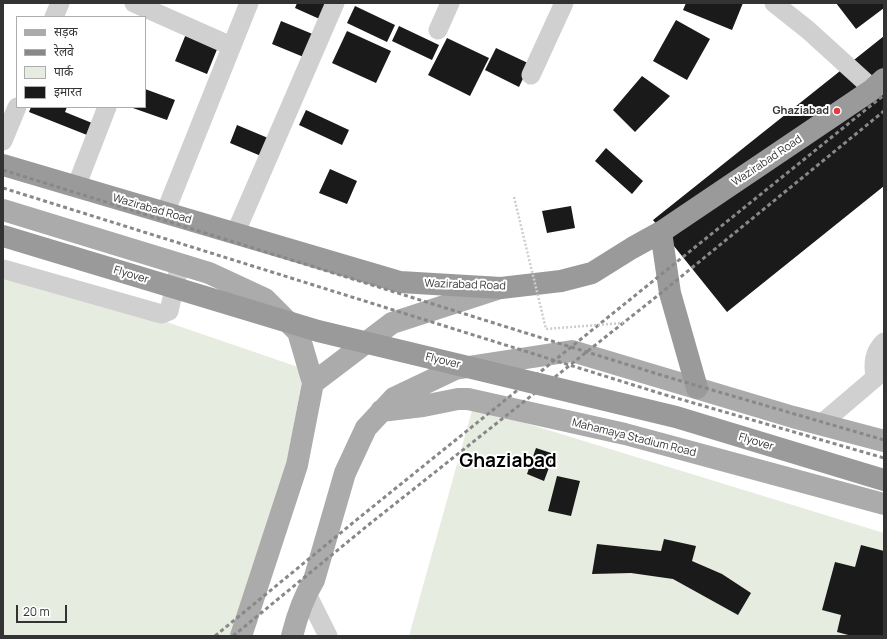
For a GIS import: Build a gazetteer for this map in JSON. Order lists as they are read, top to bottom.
{
  "streets": {
    "highway": ["Wazirabad Road", "Flyover"],
    "main road": ["Mahamaya Stadium Road"]
  },
  "districts": ["Ghaziabad"],
  "places": ["Ghaziabad"],
  "legend": [
    "सड़क",
    "रेलवे",
    "पार्क",
    "इमारत"
  ],
  "scale_bar": "20 m"
}
